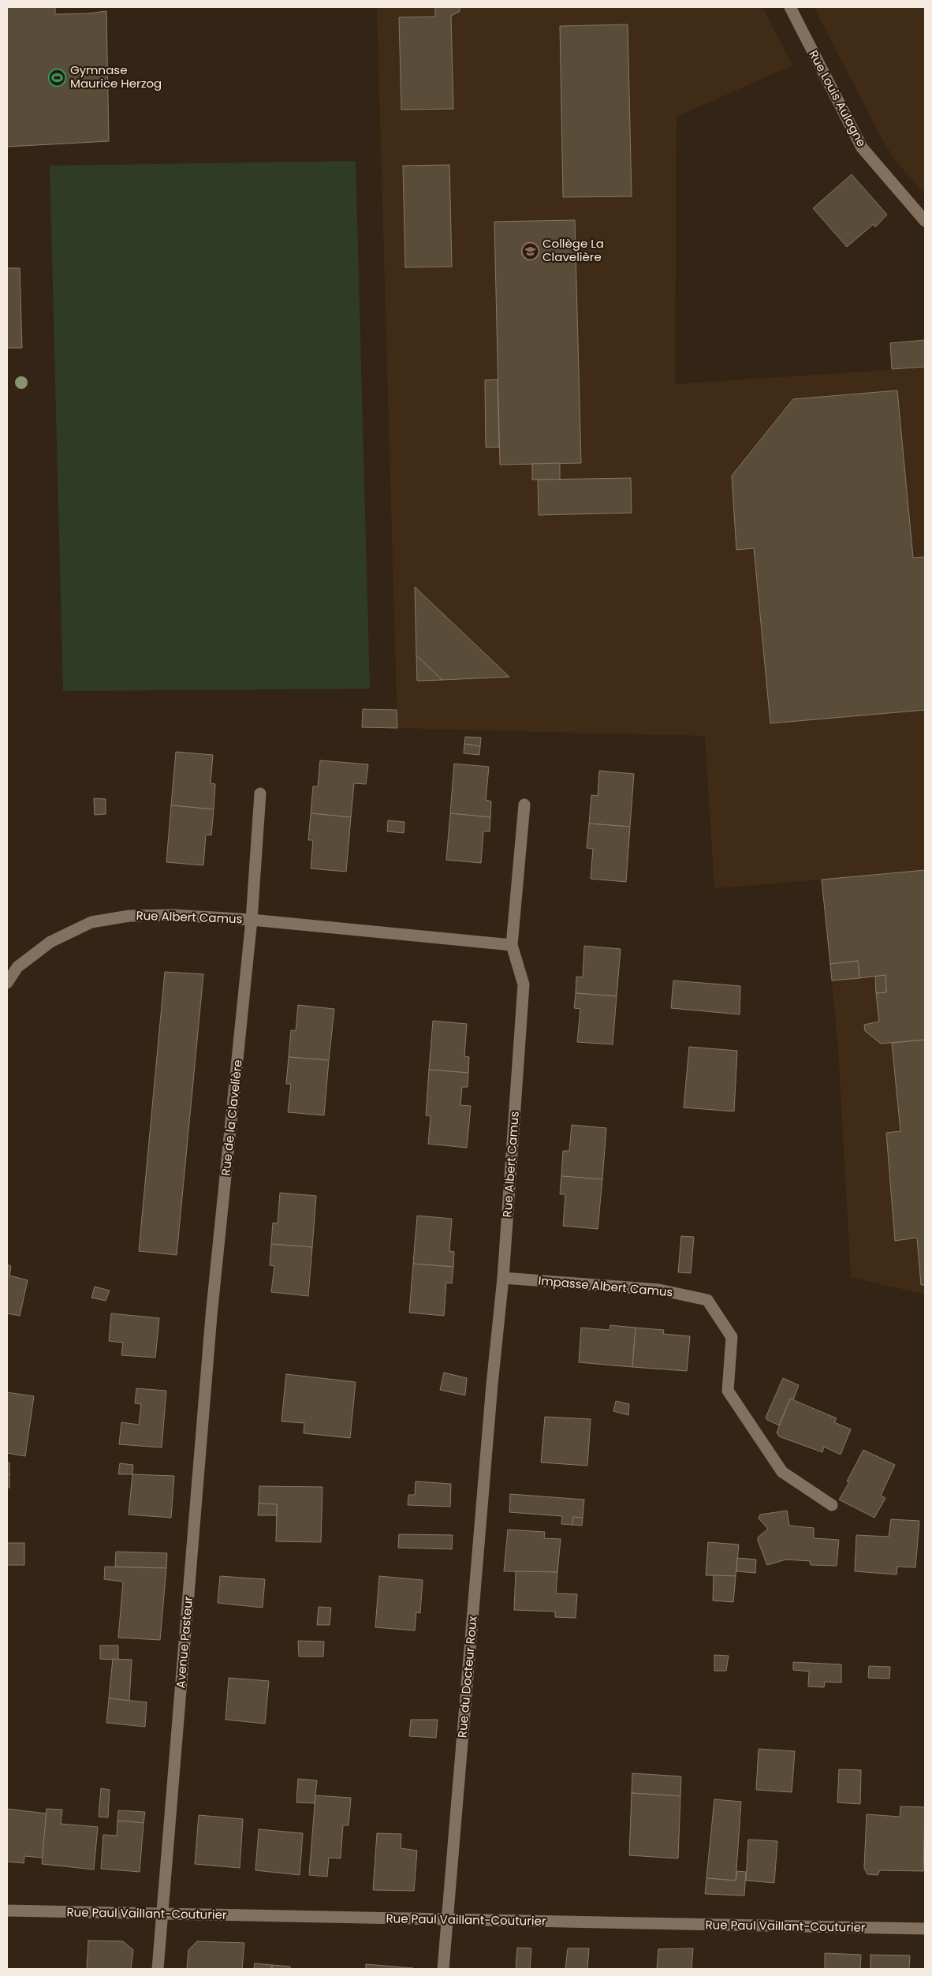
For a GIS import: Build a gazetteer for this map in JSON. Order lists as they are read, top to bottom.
{
  "streets": {
    "street": [
      "Rue Louis Aulagne",
      "Rue Albert Camus",
      "Rue de la Clavelière",
      "Impasse Albert Camus",
      "Avenue Pasteur",
      "Rue du Docteur Roux",
      "Rue Paul Vaillant-Couturier"
    ]
  },
  "crossings": [
    ["Rue Albert Camus", "Rue de la Clavelière"],
    ["Rue Albert Camus", "Impasse Albert Camus"],
    ["Rue Albert Camus", "Rue du Docteur Roux"],
    ["Rue de la Clavelière", "Avenue Pasteur"],
    ["Avenue Pasteur", "Rue Paul Vaillant-Couturier"],
    ["Rue du Docteur Roux", "Rue Paul Vaillant-Couturier"]
  ],
  "places": {
    "sports": ["Gymnase Maurice Herzog"],
    "school or university": ["Collège La Clavelière"]
  }
}
